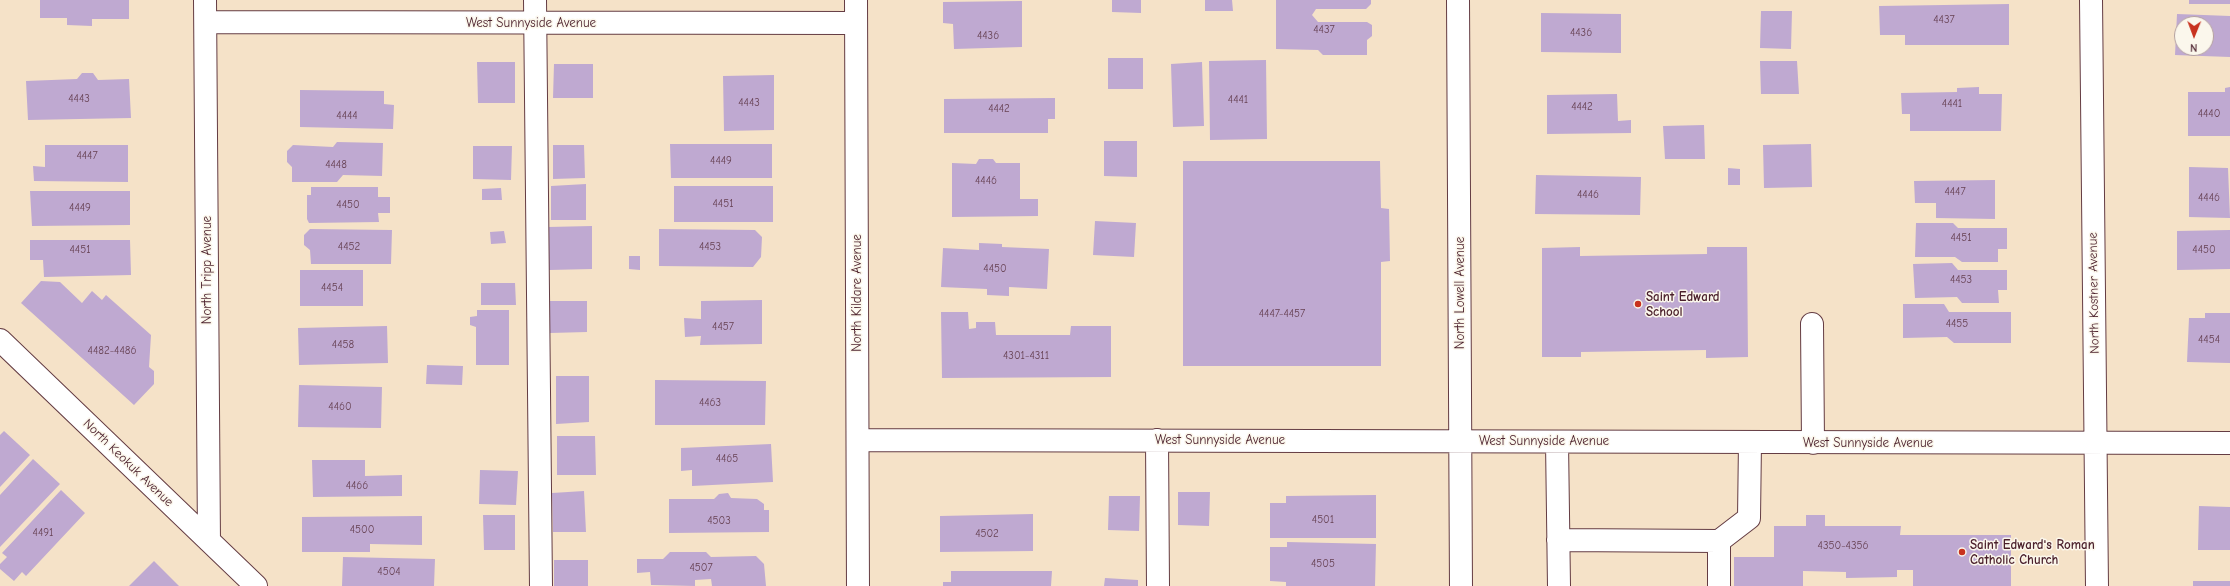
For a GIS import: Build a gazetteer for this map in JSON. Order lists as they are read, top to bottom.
{
  "streets": {
    "street": [
      "West Sunnyside Avenue",
      "North Tripp Avenue",
      "North Kildare Avenue",
      "North Lowell Avenue",
      "North Kostner Avenue",
      "North Keokuk Avenue"
    ]
  },
  "crossings": [
    ["West Sunnyside Avenue", "North Tripp Avenue"],
    ["West Sunnyside Avenue", "North Kildare Avenue"],
    ["West Sunnyside Avenue", "North Lowell Avenue"],
    ["West Sunnyside Avenue", "North Kostner Avenue"],
    ["North Tripp Avenue", "North Keokuk Avenue"]
  ],
  "places": ["Saint Edward School", "Saint Edward's Roman Catholic Church"],
  "house_numbers": [
    "4437",
    "4437",
    "4436",
    "4436",
    "4443",
    "4441",
    "4443",
    "4441",
    "4442",
    "4442",
    "4440",
    "4444",
    "4447",
    "4449",
    "4448",
    "4446",
    "4447",
    "4446",
    "4446",
    "4451",
    "4450",
    "4449",
    "4451",
    "4452",
    "4453",
    "4451",
    "4450",
    "4450",
    "4453",
    "4454",
    "4447-4457",
    "4455",
    "4457",
    "4454",
    "4458",
    "4482-4486",
    "4301-4311",
    "4463",
    "4460",
    "4465",
    "4466",
    "4501",
    "4503",
    "4500",
    "4491",
    "4502",
    "4350-4356",
    "4505",
    "4507",
    "4504"
  ],
  "north": "bottom"
}
